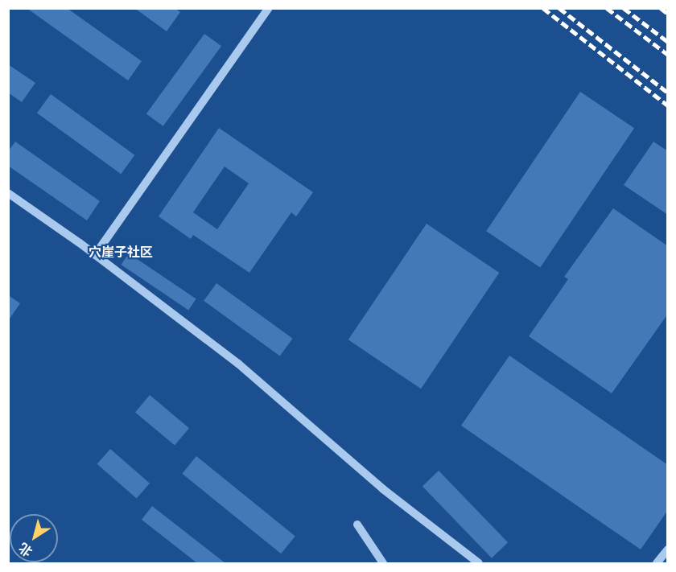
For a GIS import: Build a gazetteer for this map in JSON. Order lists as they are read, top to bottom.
{
  "districts": ["穴崖子社区"],
  "north": "bottom left"
}
